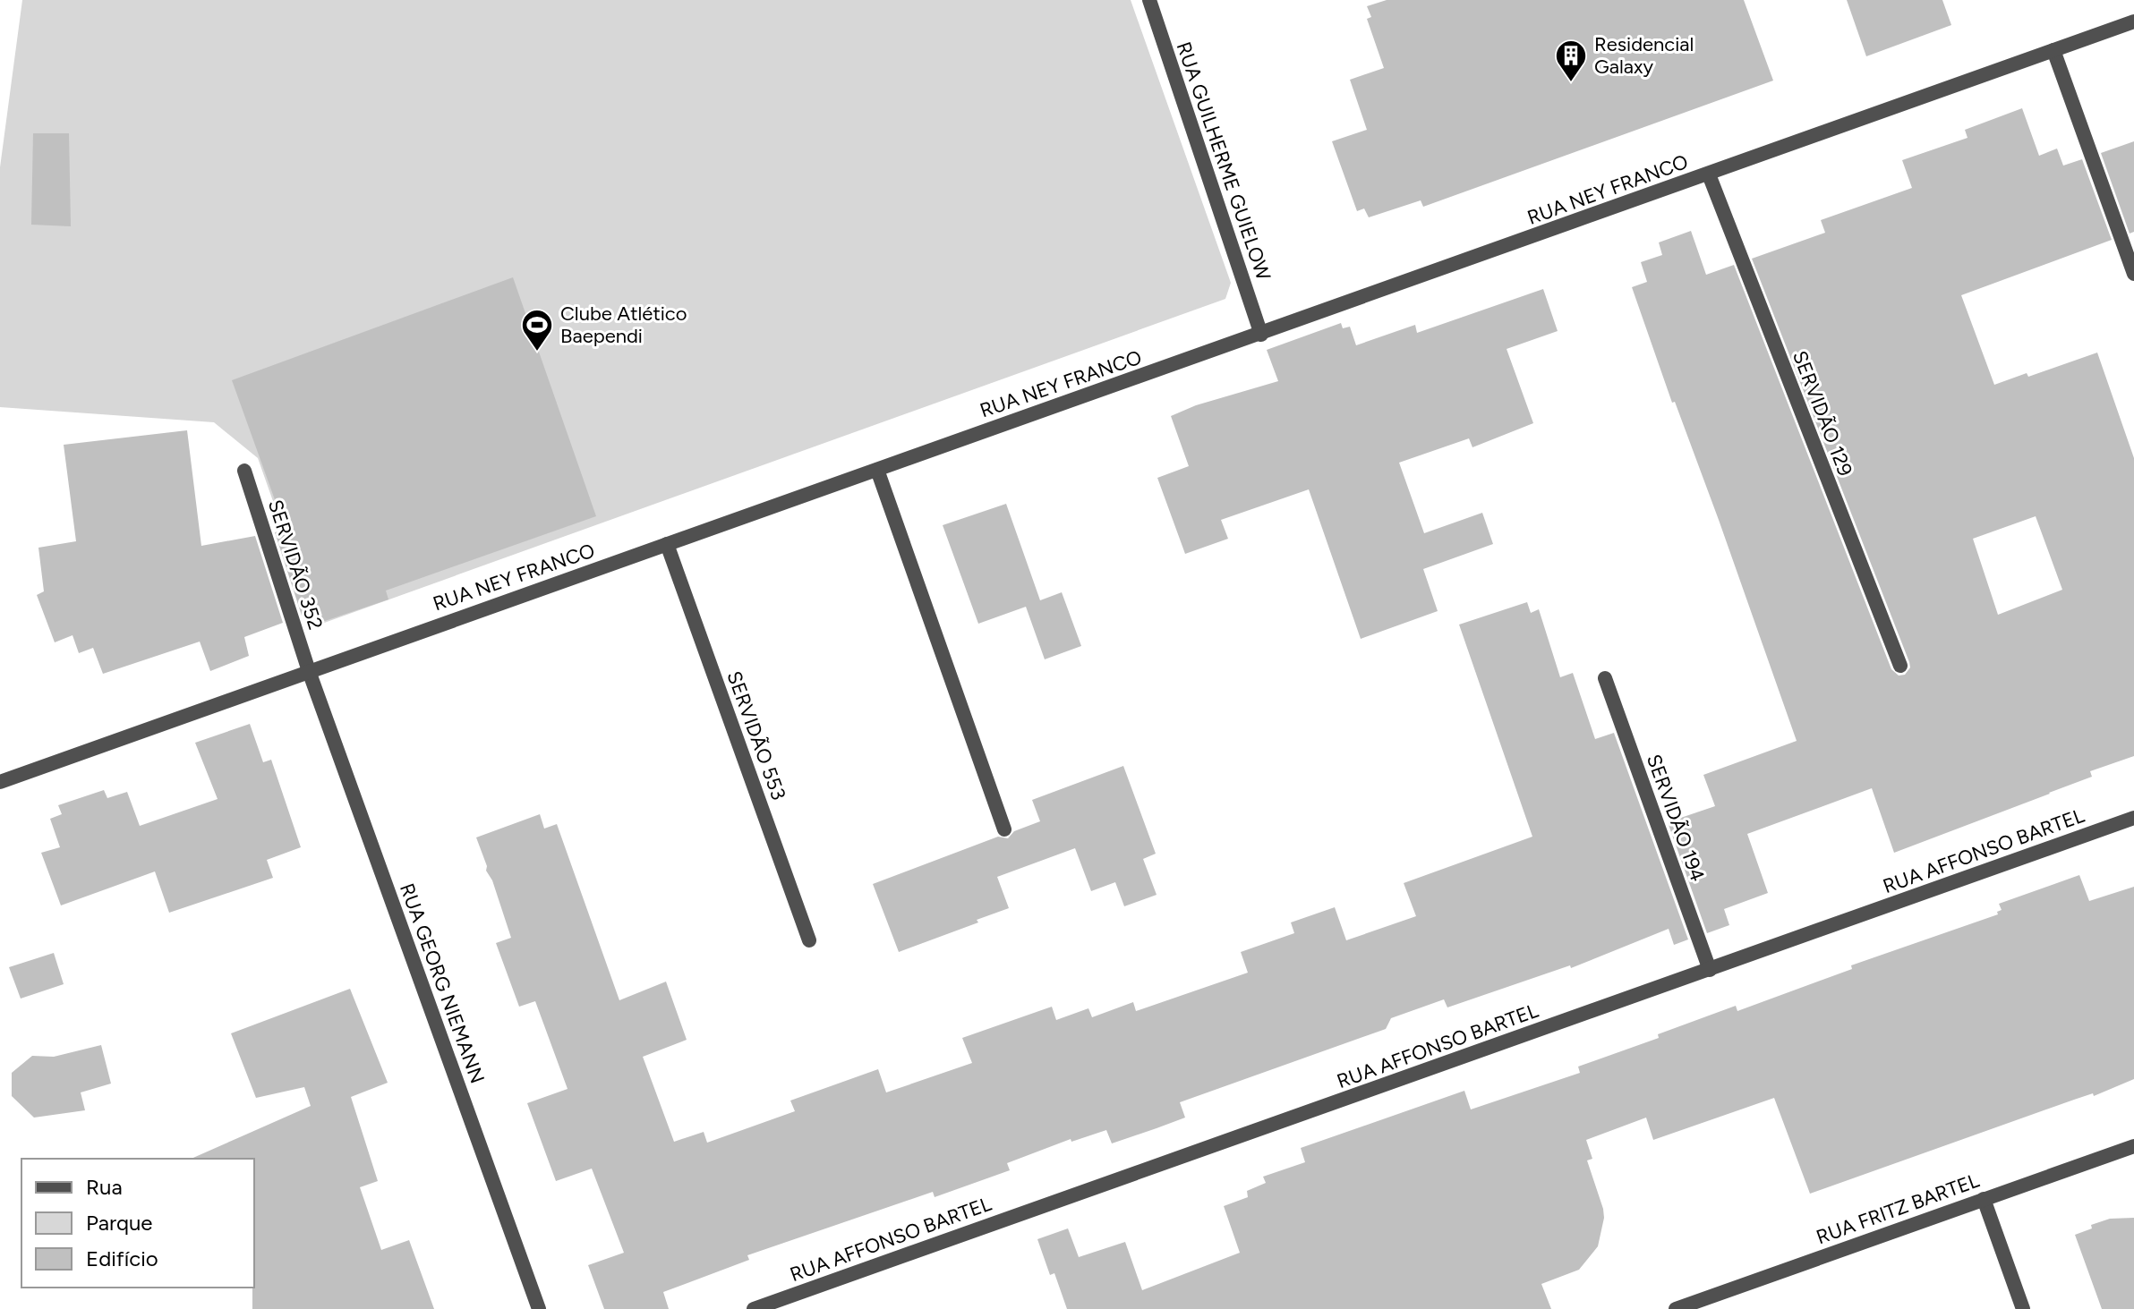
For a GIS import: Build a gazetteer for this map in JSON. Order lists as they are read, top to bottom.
{
  "streets": {
    "street": [
      "RUA GUILHERME GUIELOW",
      "RUA NEY FRANCO",
      "SERVIDÃO 129",
      "SERVIDÃO 352",
      "SERVIDÃO 553",
      "SERVIDÃO 194",
      "RUA AFFONSO BARTEL",
      "RUA GEORG NIEMANN",
      "RUA FRITZ BARTEL"
    ]
  },
  "crossings": [
    ["RUA GUILHERME GUIELOW", "RUA NEY FRANCO"],
    ["RUA NEY FRANCO", "SERVIDÃO 129"],
    ["RUA NEY FRANCO", "SERVIDÃO 352"],
    ["RUA NEY FRANCO", "SERVIDÃO 553"],
    ["RUA NEY FRANCO", "RUA GEORG NIEMANN"],
    ["SERVIDÃO 352", "RUA GEORG NIEMANN"],
    ["SERVIDÃO 194", "RUA AFFONSO BARTEL"]
  ],
  "places": {
    "building": ["Residencial Galaxy"],
    "sports": ["Clube Atlético Baependi"]
  },
  "legend": ["Rua", "Parque", "Edifício"]
}
